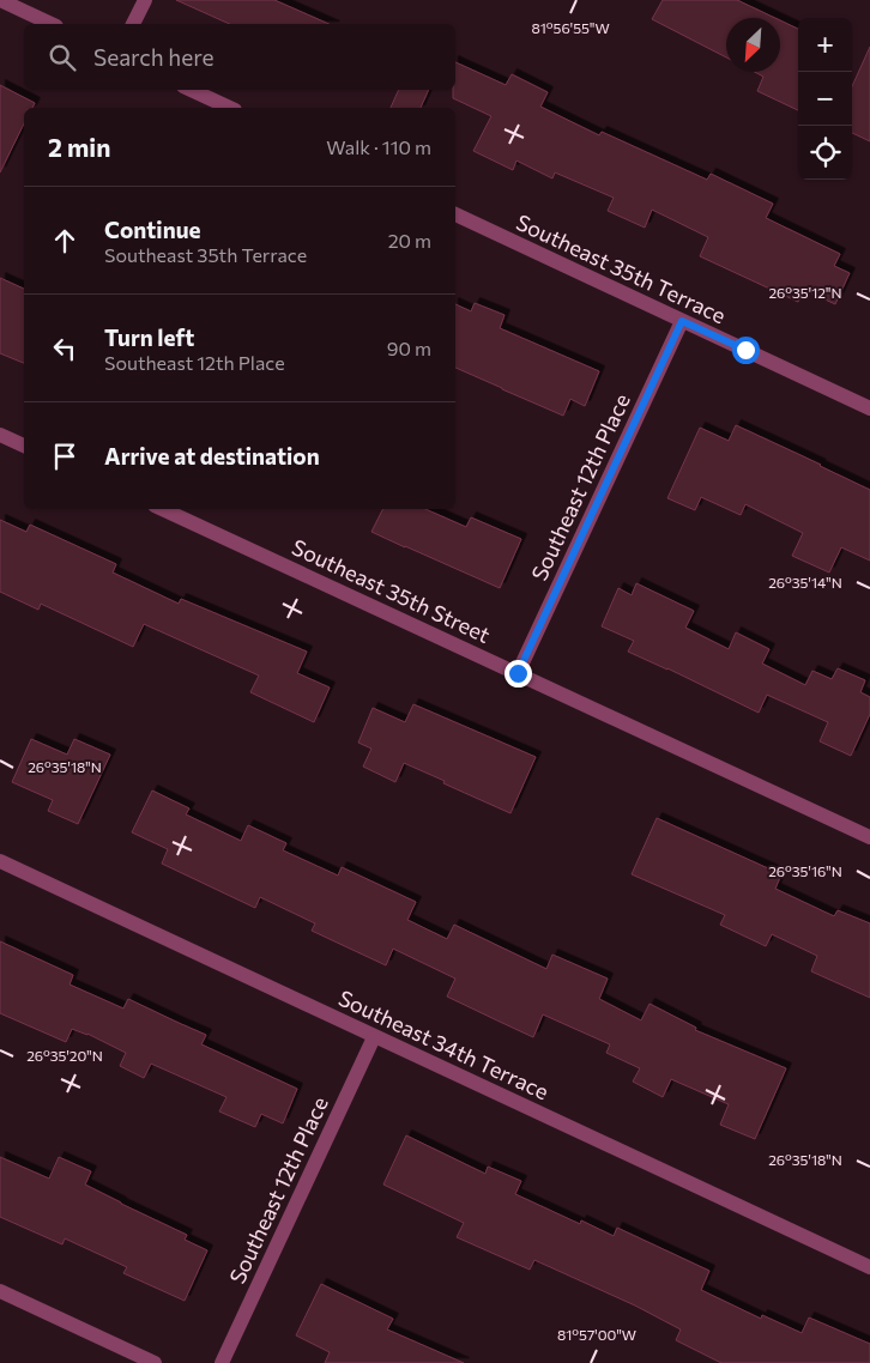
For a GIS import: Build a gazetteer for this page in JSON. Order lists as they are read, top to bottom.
{
  "streets": {
    "street": [
      "Southeast 35th Terrace",
      "Southeast 12th Place",
      "Southeast 35th Street",
      "Southeast 34th Terrace"
    ]
  },
  "crossings": [
    ["Southeast 35th Terrace", "Southeast 12th Place"],
    ["Southeast 12th Place", "Southeast 35th Street"],
    ["Southeast 12th Place", "Southeast 34th Terrace"]
  ],
  "north": "bottom left",
  "page": {
    "map_buttons": ["+", "−"],
    "search": "Search here",
    "heading": ["2 min", "Walk · 110 m"],
    "list": [
      ["Continue", "Southeast 35th Terrace", "20 m"],
      ["Turn left", "Southeast 12th Place", "90 m"],
      "Arrive at destination"
    ]
  },
  "coordinates": [
    "81°56'55\"W",
    "26°35'12\"N",
    "26°35'14\"N",
    "26°35'18\"N",
    "26°35'16\"N",
    "26°35'20\"N",
    "81°57'00\"W"
  ]
}
